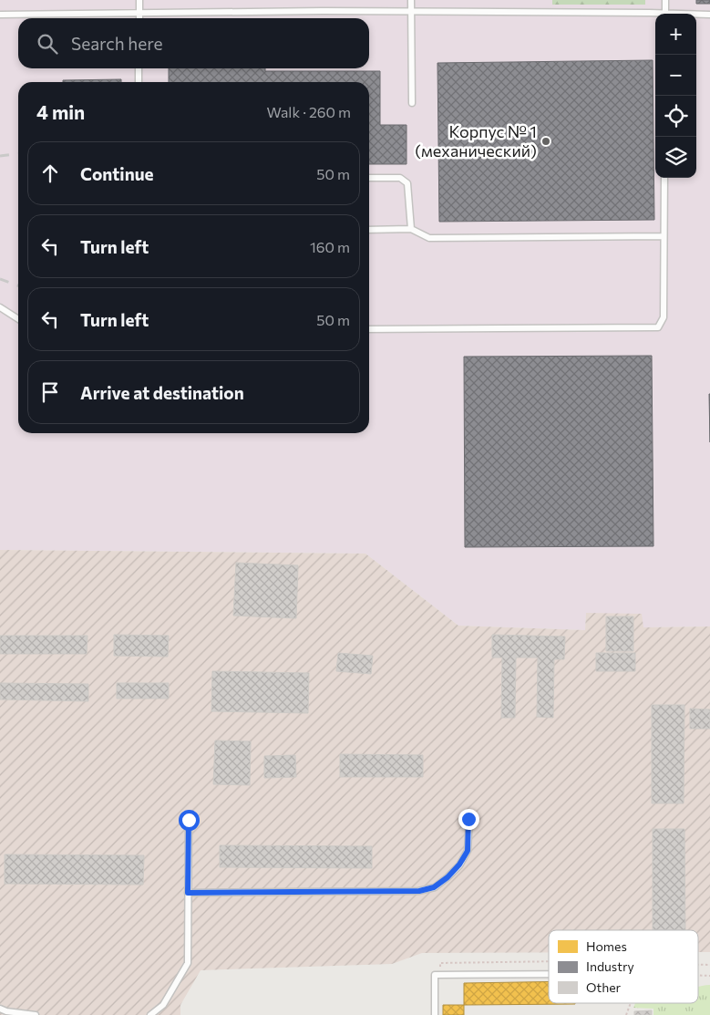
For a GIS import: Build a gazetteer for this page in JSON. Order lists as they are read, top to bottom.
{
  "places": ["Корпус № 1 (механический)"],
  "legend": ["Homes", "Industry", "Other"],
  "page": {
    "map_buttons": ["+", "−"],
    "search": "Search here",
    "heading": ["4 min", "Walk · 260 m"],
    "list": [
      ["Continue", "50 m"],
      ["Turn left", "160 m"],
      ["Turn left", "50 m"],
      "Arrive at destination"
    ]
  }
}
